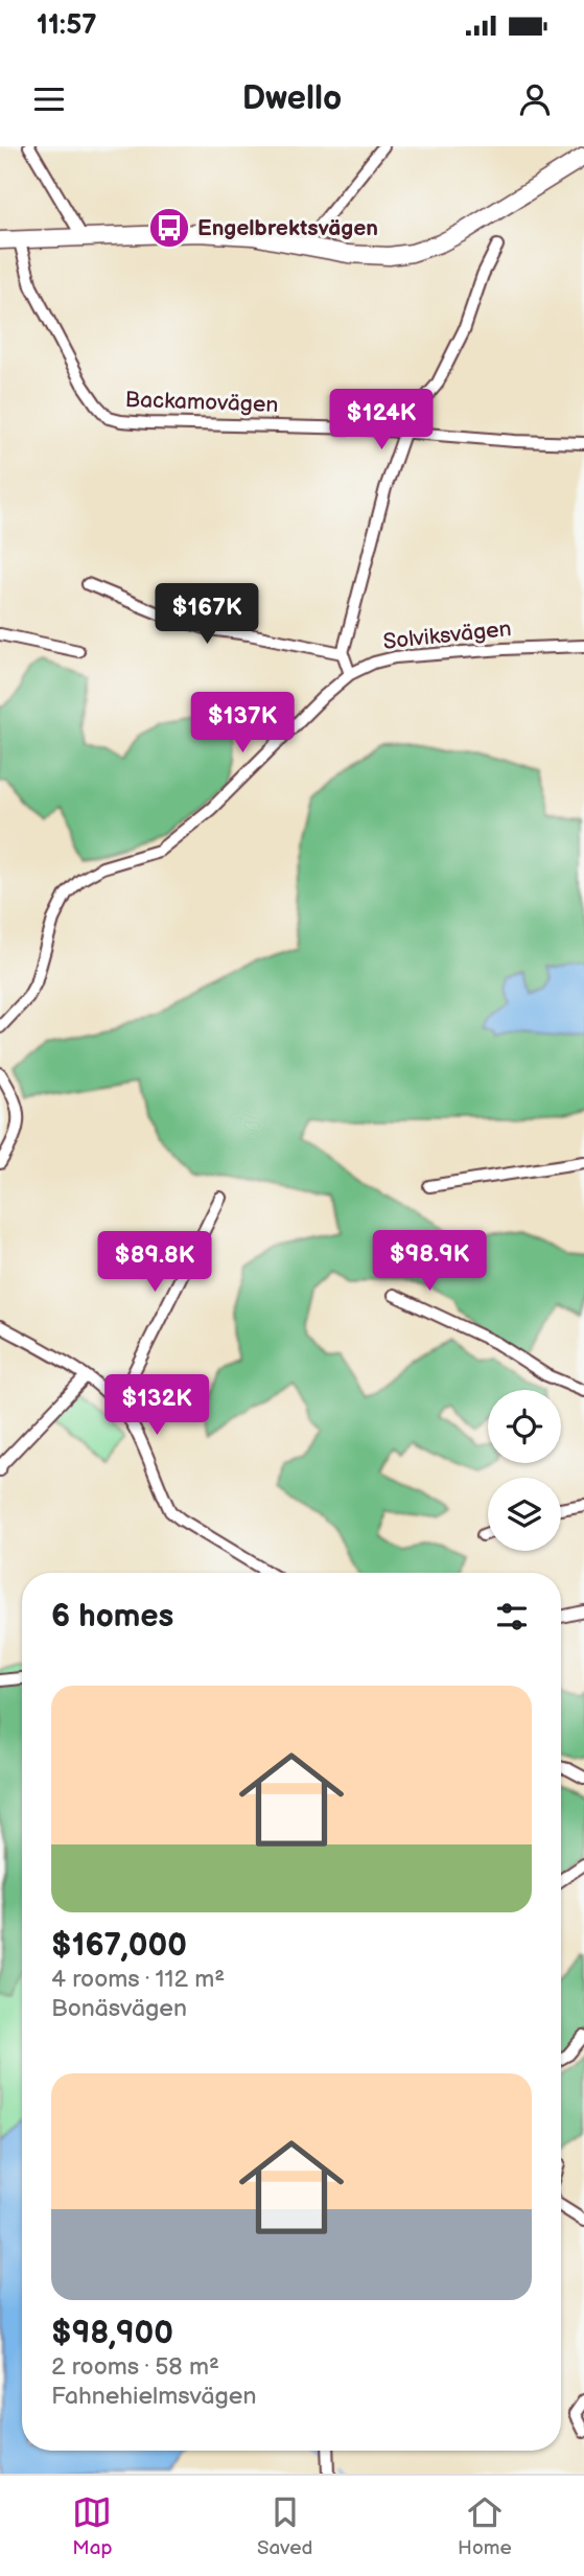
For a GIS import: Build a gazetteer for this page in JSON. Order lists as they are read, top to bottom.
{
  "streets": {
    "street": ["Backamovägen", "Solviksvägen"]
  },
  "places": {
    "bus stop": ["Engelbrektsvägen"]
  },
  "page": {
    "status": "11:57",
    "header": "Dwello",
    "price": [
      "$124K",
      "$167K",
      "$137K",
      "$98.9K",
      "$89.8K",
      "$132K"
    ],
    "heading": "6 homes",
    "list": [
      {
        "name": "$167,000",
        "note": "4 rooms · 112 m² · Bonäsvägen"
      },
      {
        "name": "$98,900",
        "note": "2 rooms · 58 m² · Fahnehielmsvägen"
      }
    ],
    "tabs": ["Map", "Saved", "Home"]
  }
}
